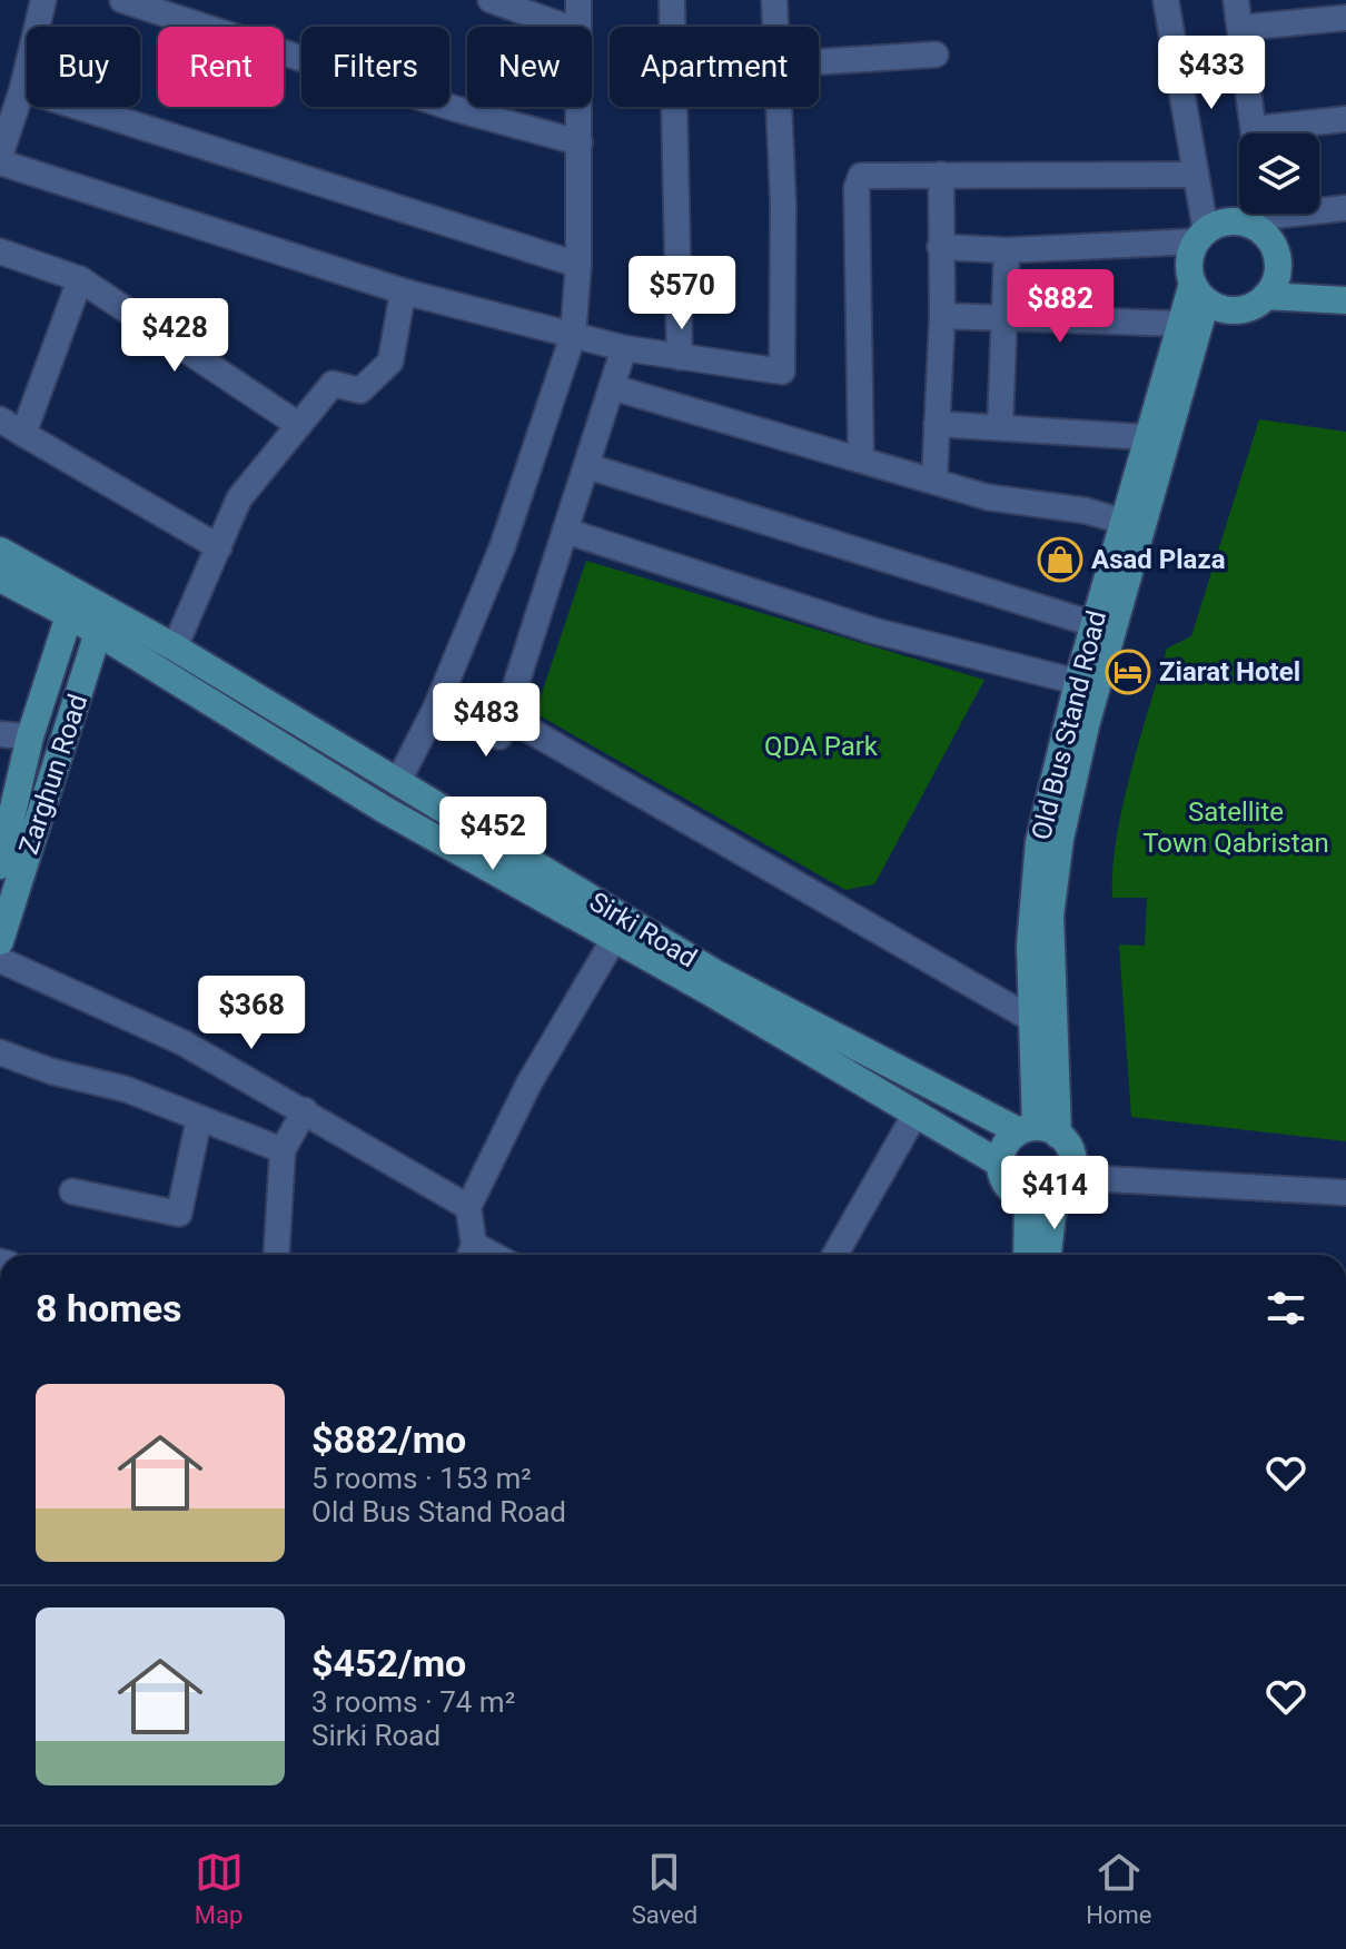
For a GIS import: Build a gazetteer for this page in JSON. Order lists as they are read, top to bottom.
{
  "streets": {
    "main road": ["Old Bus Stand Road", "Zarghun Road", "Sirki Road"]
  },
  "crossings": [
    ["Old Bus Stand Road", "Sirki Road"],
    ["Zarghun Road", "Sirki Road"]
  ],
  "parks": ["QDA Park", "Satellite Town Qabristan"],
  "places": {
    "shop": ["Asad Plaza"],
    "hotel": ["Ziarat Hotel"]
  },
  "page": {
    "chip": [
      "Buy",
      "Rent",
      "Filters",
      "New",
      "Apartment"
    ],
    "price": [
      "$433",
      "$570",
      "$882",
      "$428",
      "$483",
      "$452",
      "$368",
      "$414"
    ],
    "heading": "8 homes",
    "list": [
      {
        "name": "$882/mo",
        "note": "5 rooms · 153 m² · Old Bus Stand Road"
      },
      {
        "name": "$452/mo",
        "note": "3 rooms · 74 m² · Sirki Road"
      }
    ],
    "tabs": ["Map", "Saved", "Home"]
  }
}
